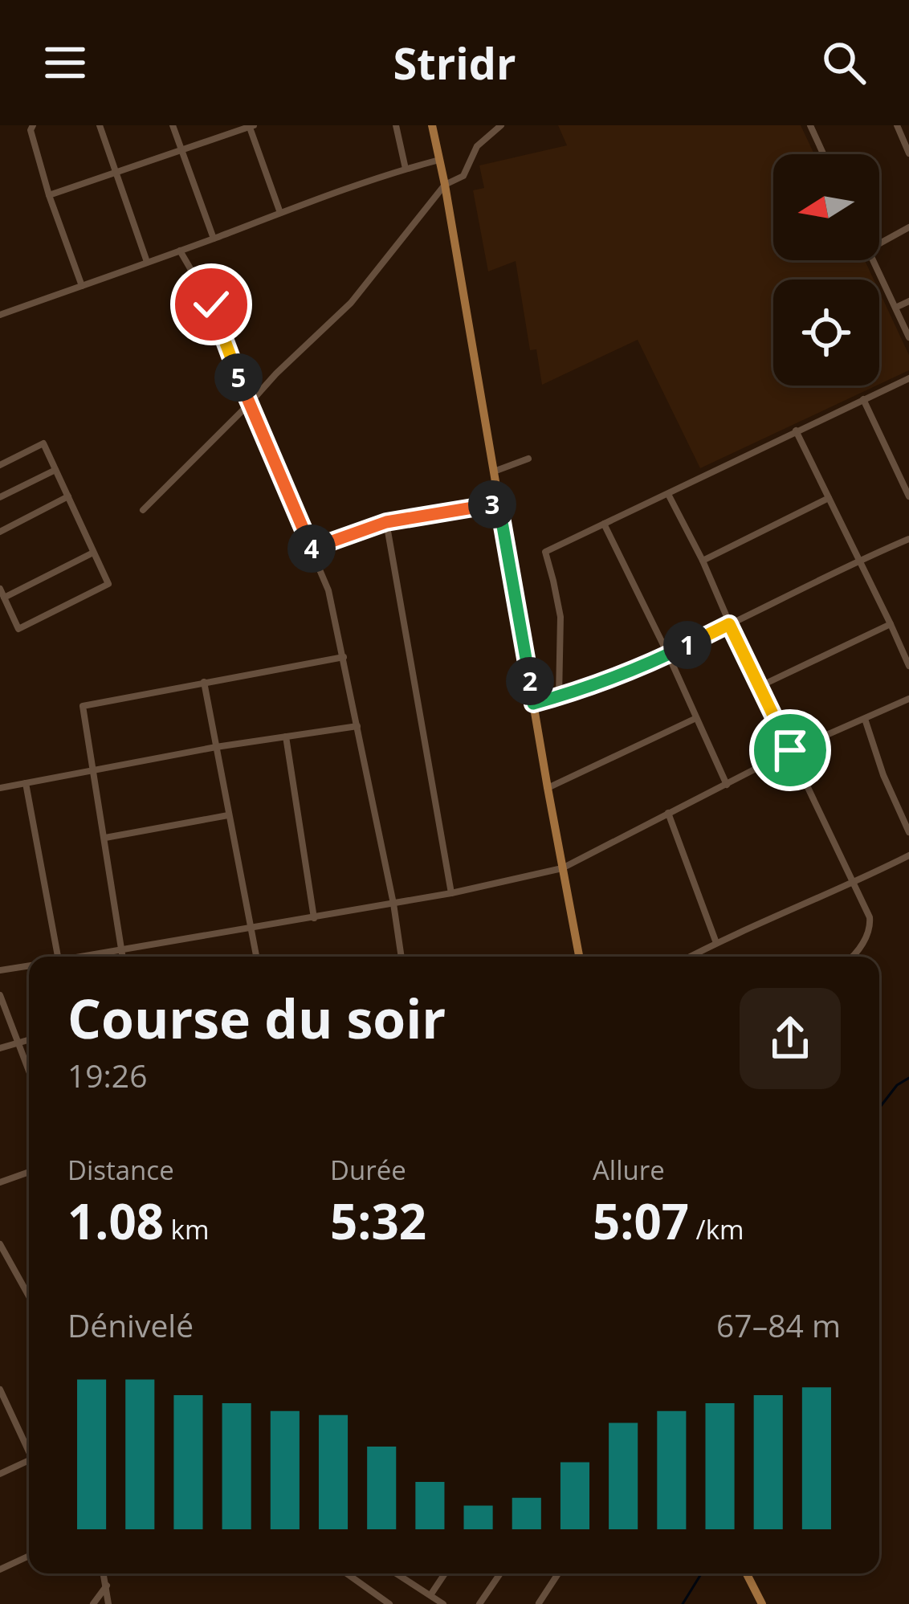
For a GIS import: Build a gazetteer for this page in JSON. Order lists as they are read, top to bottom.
{
  "north": "left",
  "page": {
    "header": "Stridr",
    "pins": [
      "5",
      "3",
      "4",
      "1",
      "2"
    ],
    "heading": ["Course du soir", "19:26"],
    "stats": [
      ["Distance", "1.08 km"],
      ["Durée", "5:32"],
      ["Allure", "5:07 /km"]
    ],
    "chart": ["Dénivelé", "67–84 m"]
  }
}
